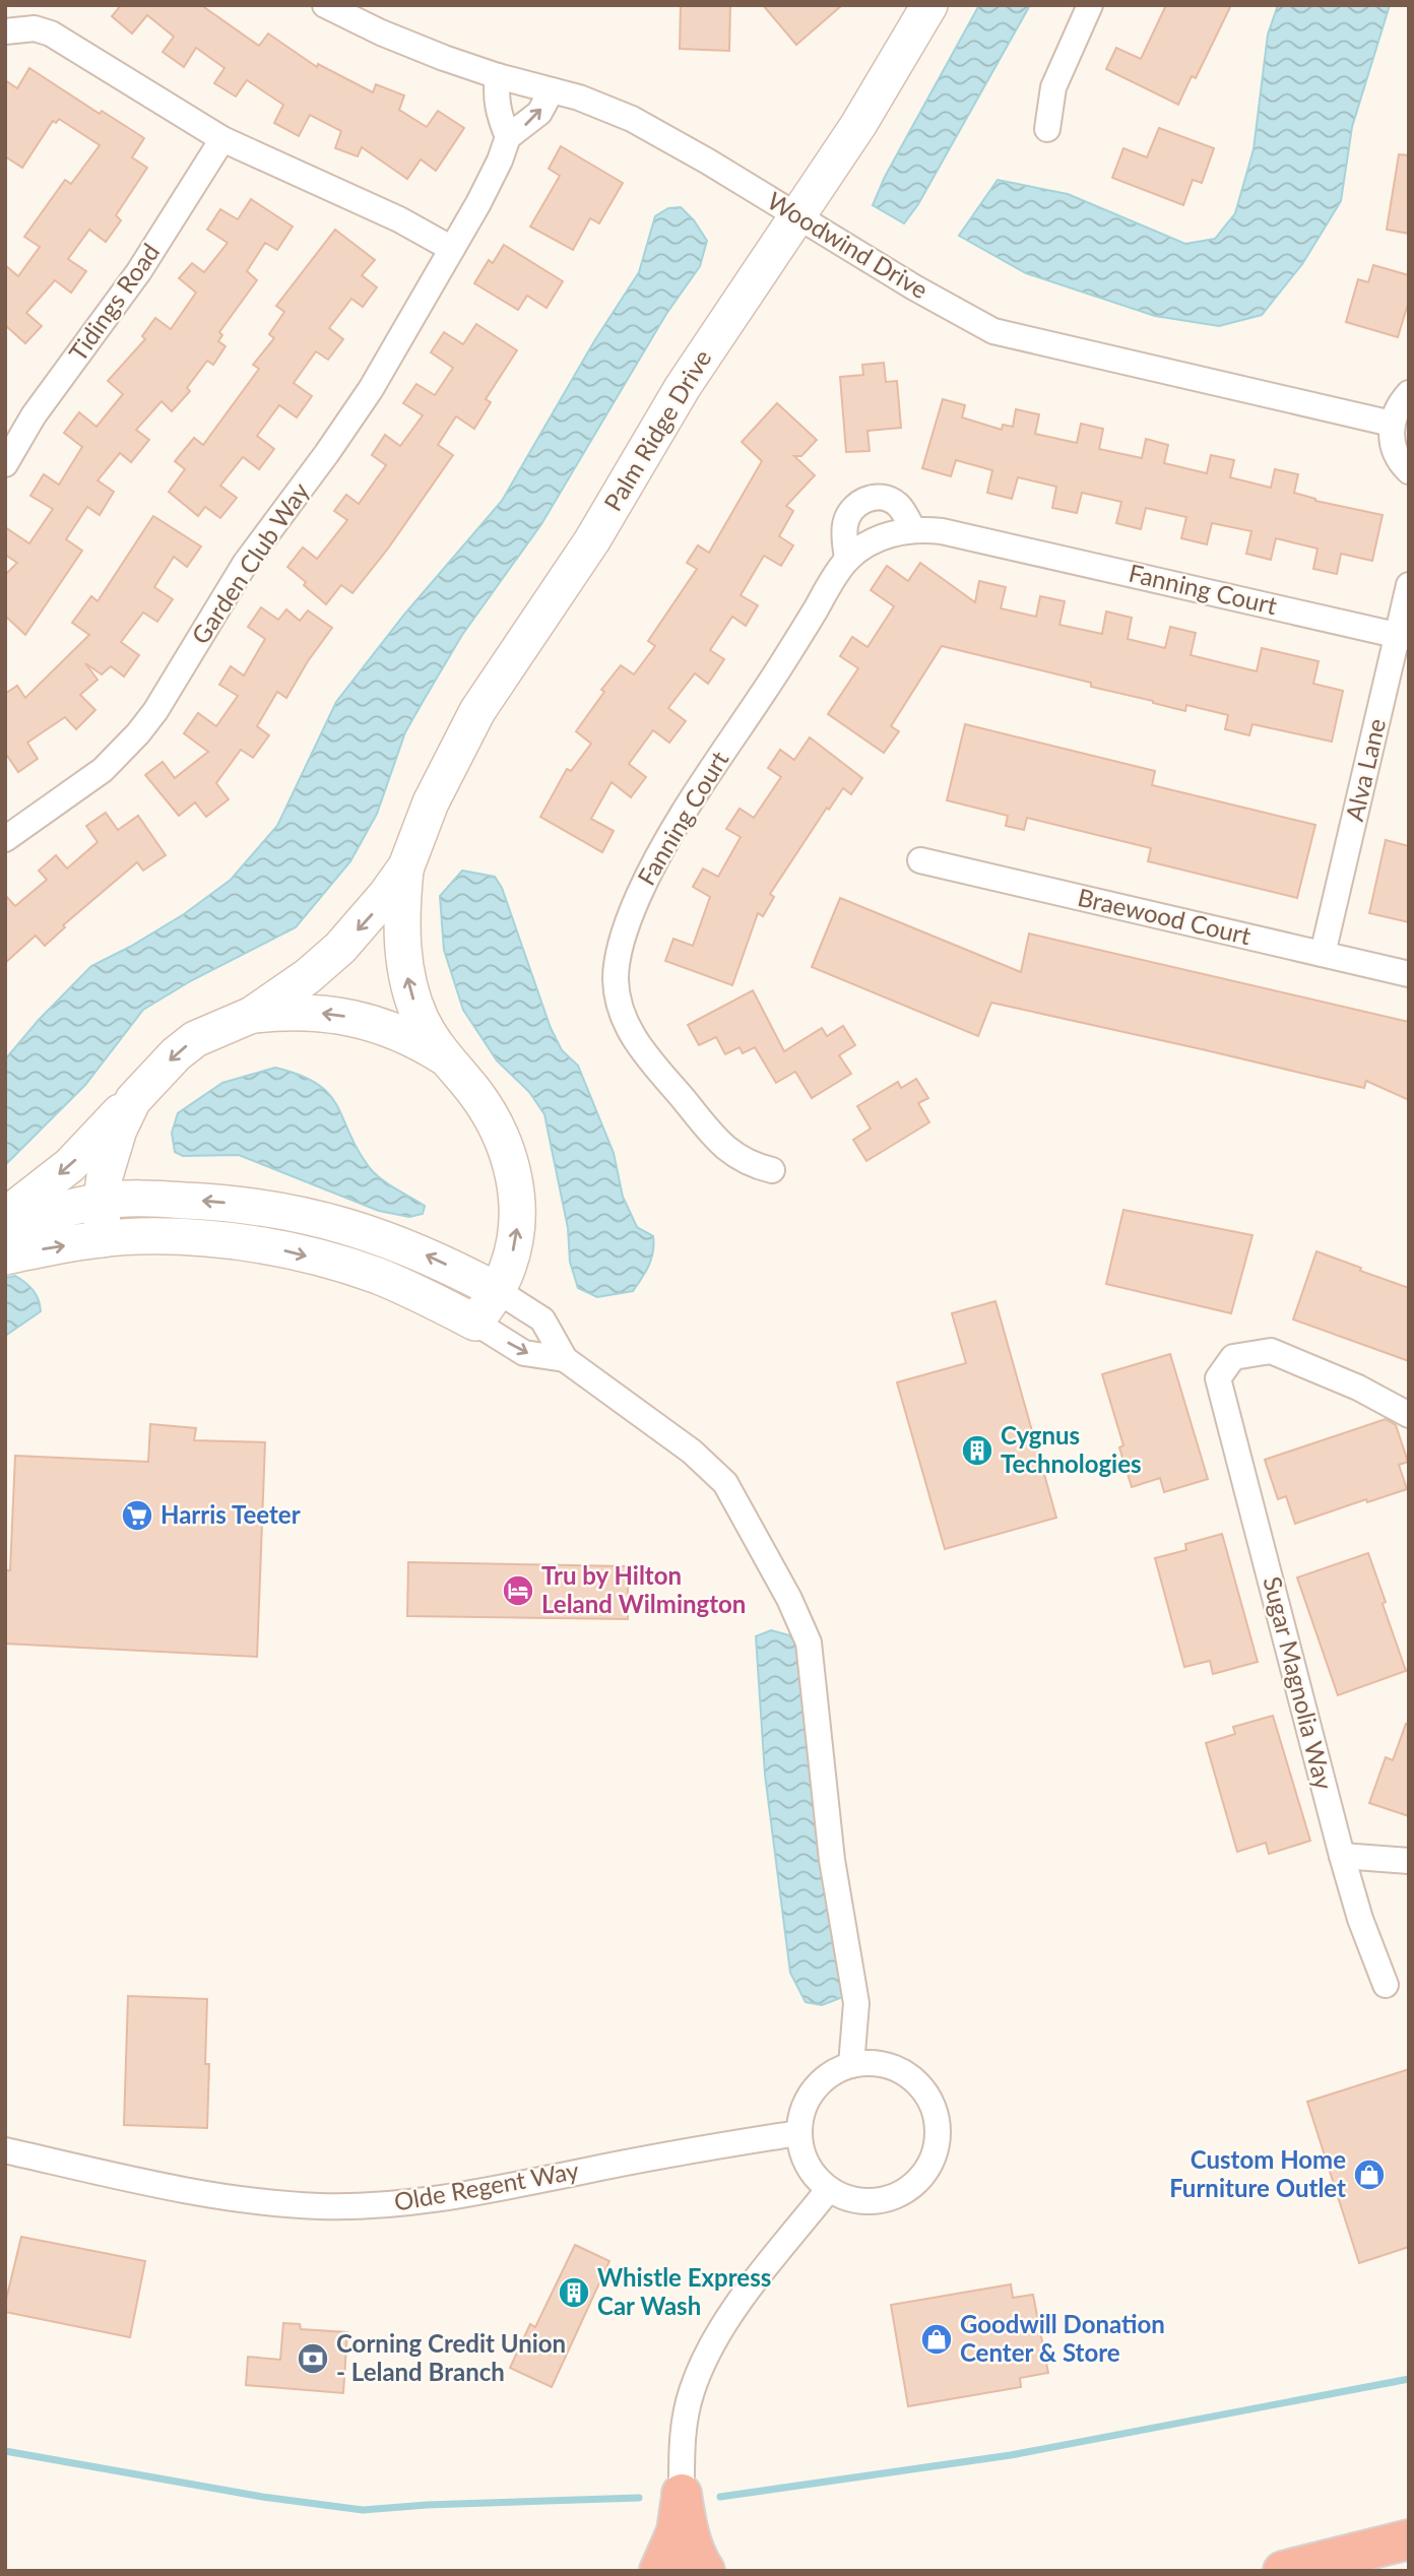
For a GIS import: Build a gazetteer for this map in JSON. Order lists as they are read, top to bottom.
{
  "streets": {
    "street": [
      "Woodwind Drive",
      "Tidings Road",
      "Palm Ridge Drive",
      "Garden Club Way",
      "Fanning Court",
      "Alva Lane",
      "Braewood Court",
      "Sugar Magnolia Way",
      "Olde Regent Way"
    ]
  },
  "crossings": [
    ["Woodwind Drive", "Palm Ridge Drive"],
    ["Fanning Court", "Alva Lane"],
    ["Alva Lane", "Braewood Court"]
  ],
  "places": {
    "building": ["Cygnus Technologies", "Whistle Express Car Wash"],
    "supermarket": ["Harris Teeter"],
    "hotel": ["Tru by Hilton Leland Wilmington"],
    "shop": ["Custom Home Furniture Outlet", "Goodwill Donation Center & Store"],
    "bank": ["Corning Credit Union - Leland Branch"]
  }
}
